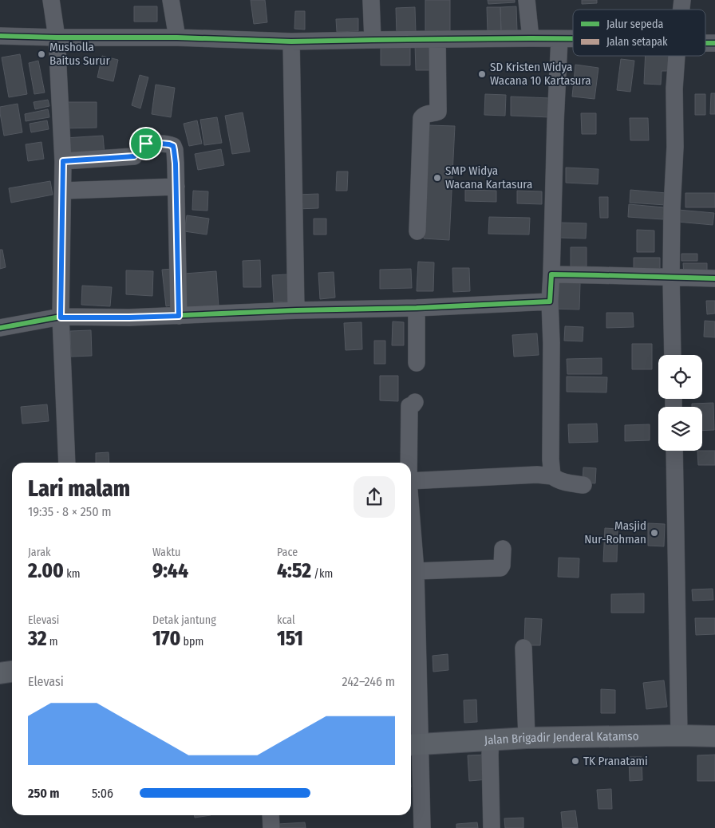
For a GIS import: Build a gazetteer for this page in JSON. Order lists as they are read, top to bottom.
{
  "streets": {
    "main road": ["Jalan Brigadir Jenderal Katamso"]
  },
  "places": [
    "Musholla Baitus Surur",
    "SD Kristen Widya Wacana 10 Kartasura",
    "SMP Widya Wacana Kartasura",
    "Masjid Nur-Rohman",
    "TK Pranatami"
  ],
  "legend": ["Jalur sepeda", "Jalan setapak"],
  "page": {
    "heading": ["Lari malam", "19:35 · 8 × 250 m"],
    "stats": [
      ["Jarak", "2.00 km"],
      ["Waktu", "9:44"],
      ["Pace", "4:52 /km"],
      ["Elevasi", "32 m"],
      ["Detak jantung", "170 bpm"],
      ["kcal", "151"]
    ],
    "chart": ["Elevasi", "242–246 m"],
    "list": [
      {
        "name": "250 m",
        "note": "5:06"
      }
    ]
  }
}
